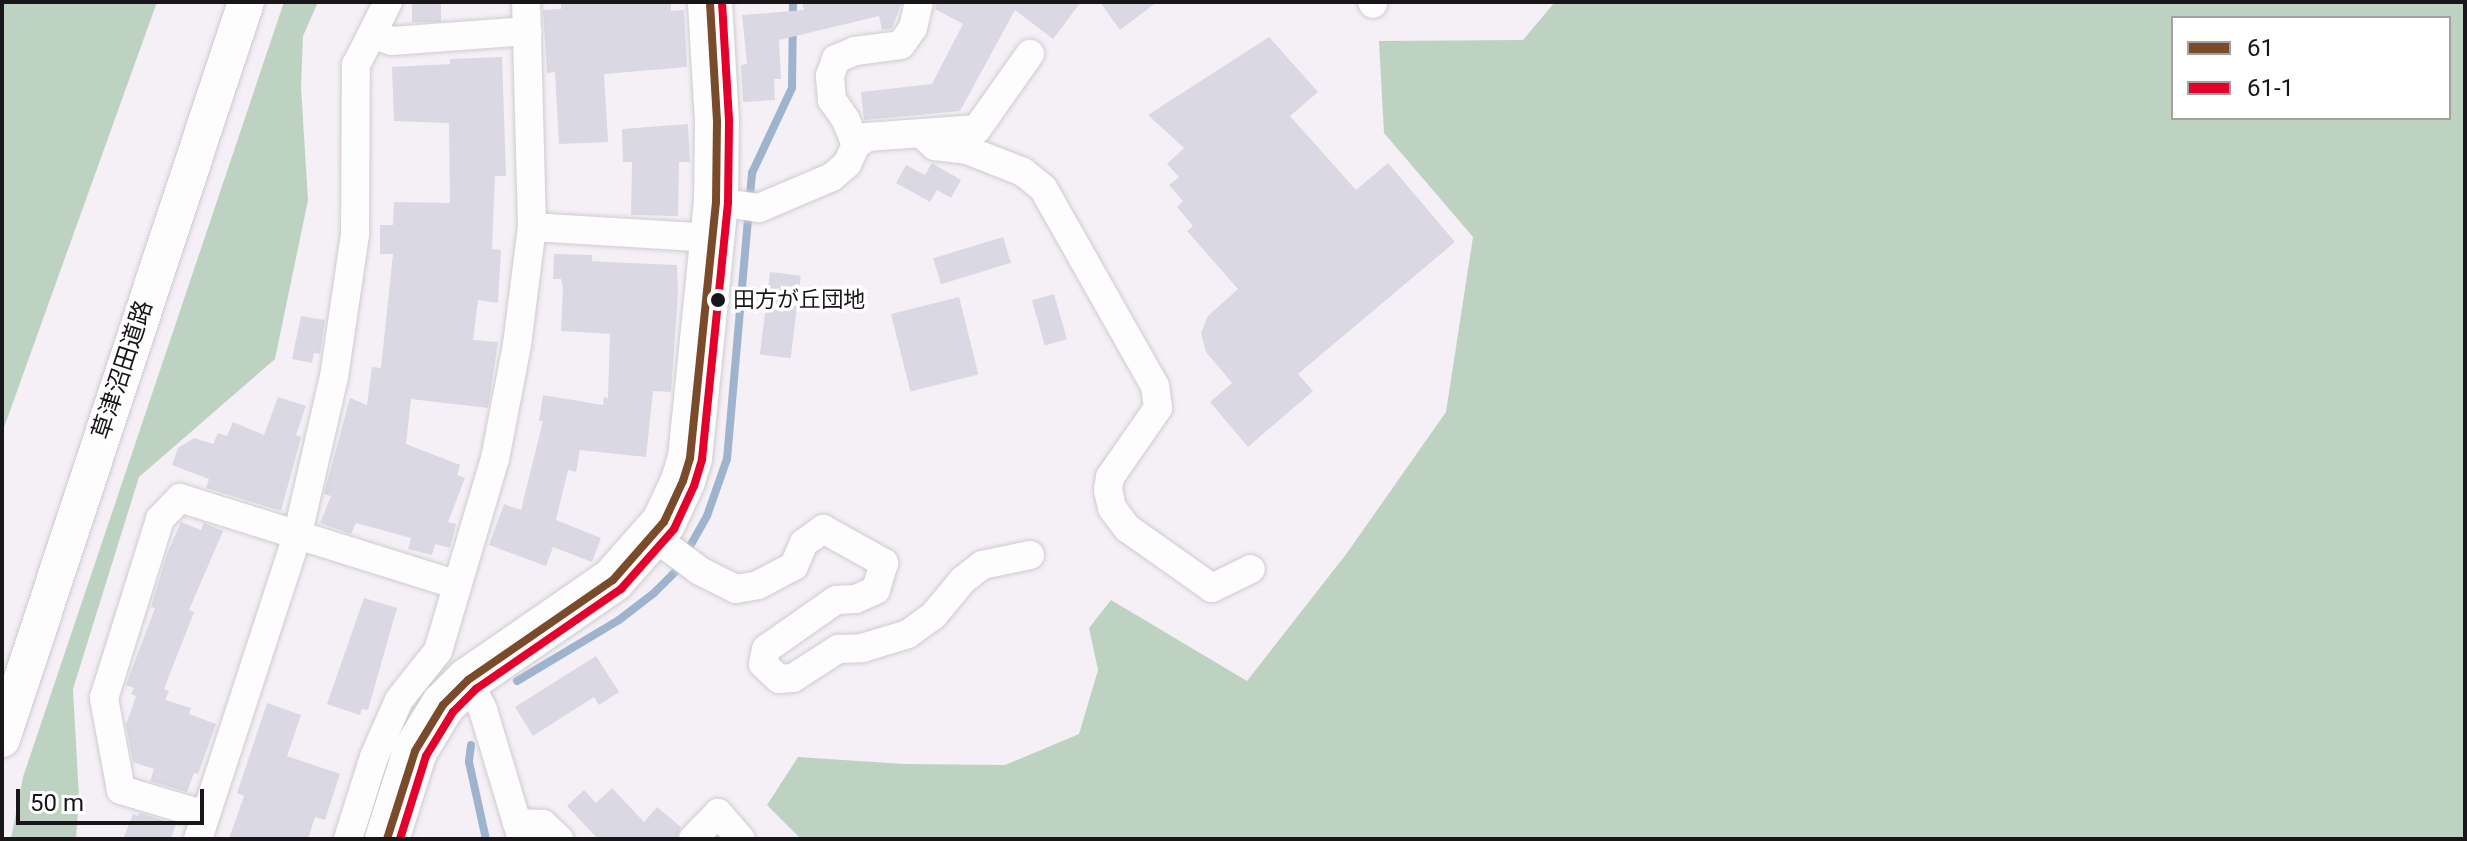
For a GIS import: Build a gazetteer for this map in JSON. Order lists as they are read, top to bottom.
{
  "streets": {
    "street": ["草津沼田道路"]
  },
  "places": ["田方が丘団地"],
  "lines": ["transit line 61", "transit line 61-1"],
  "legend": ["61", "61-1"],
  "scale_bar": "50 m"
}
